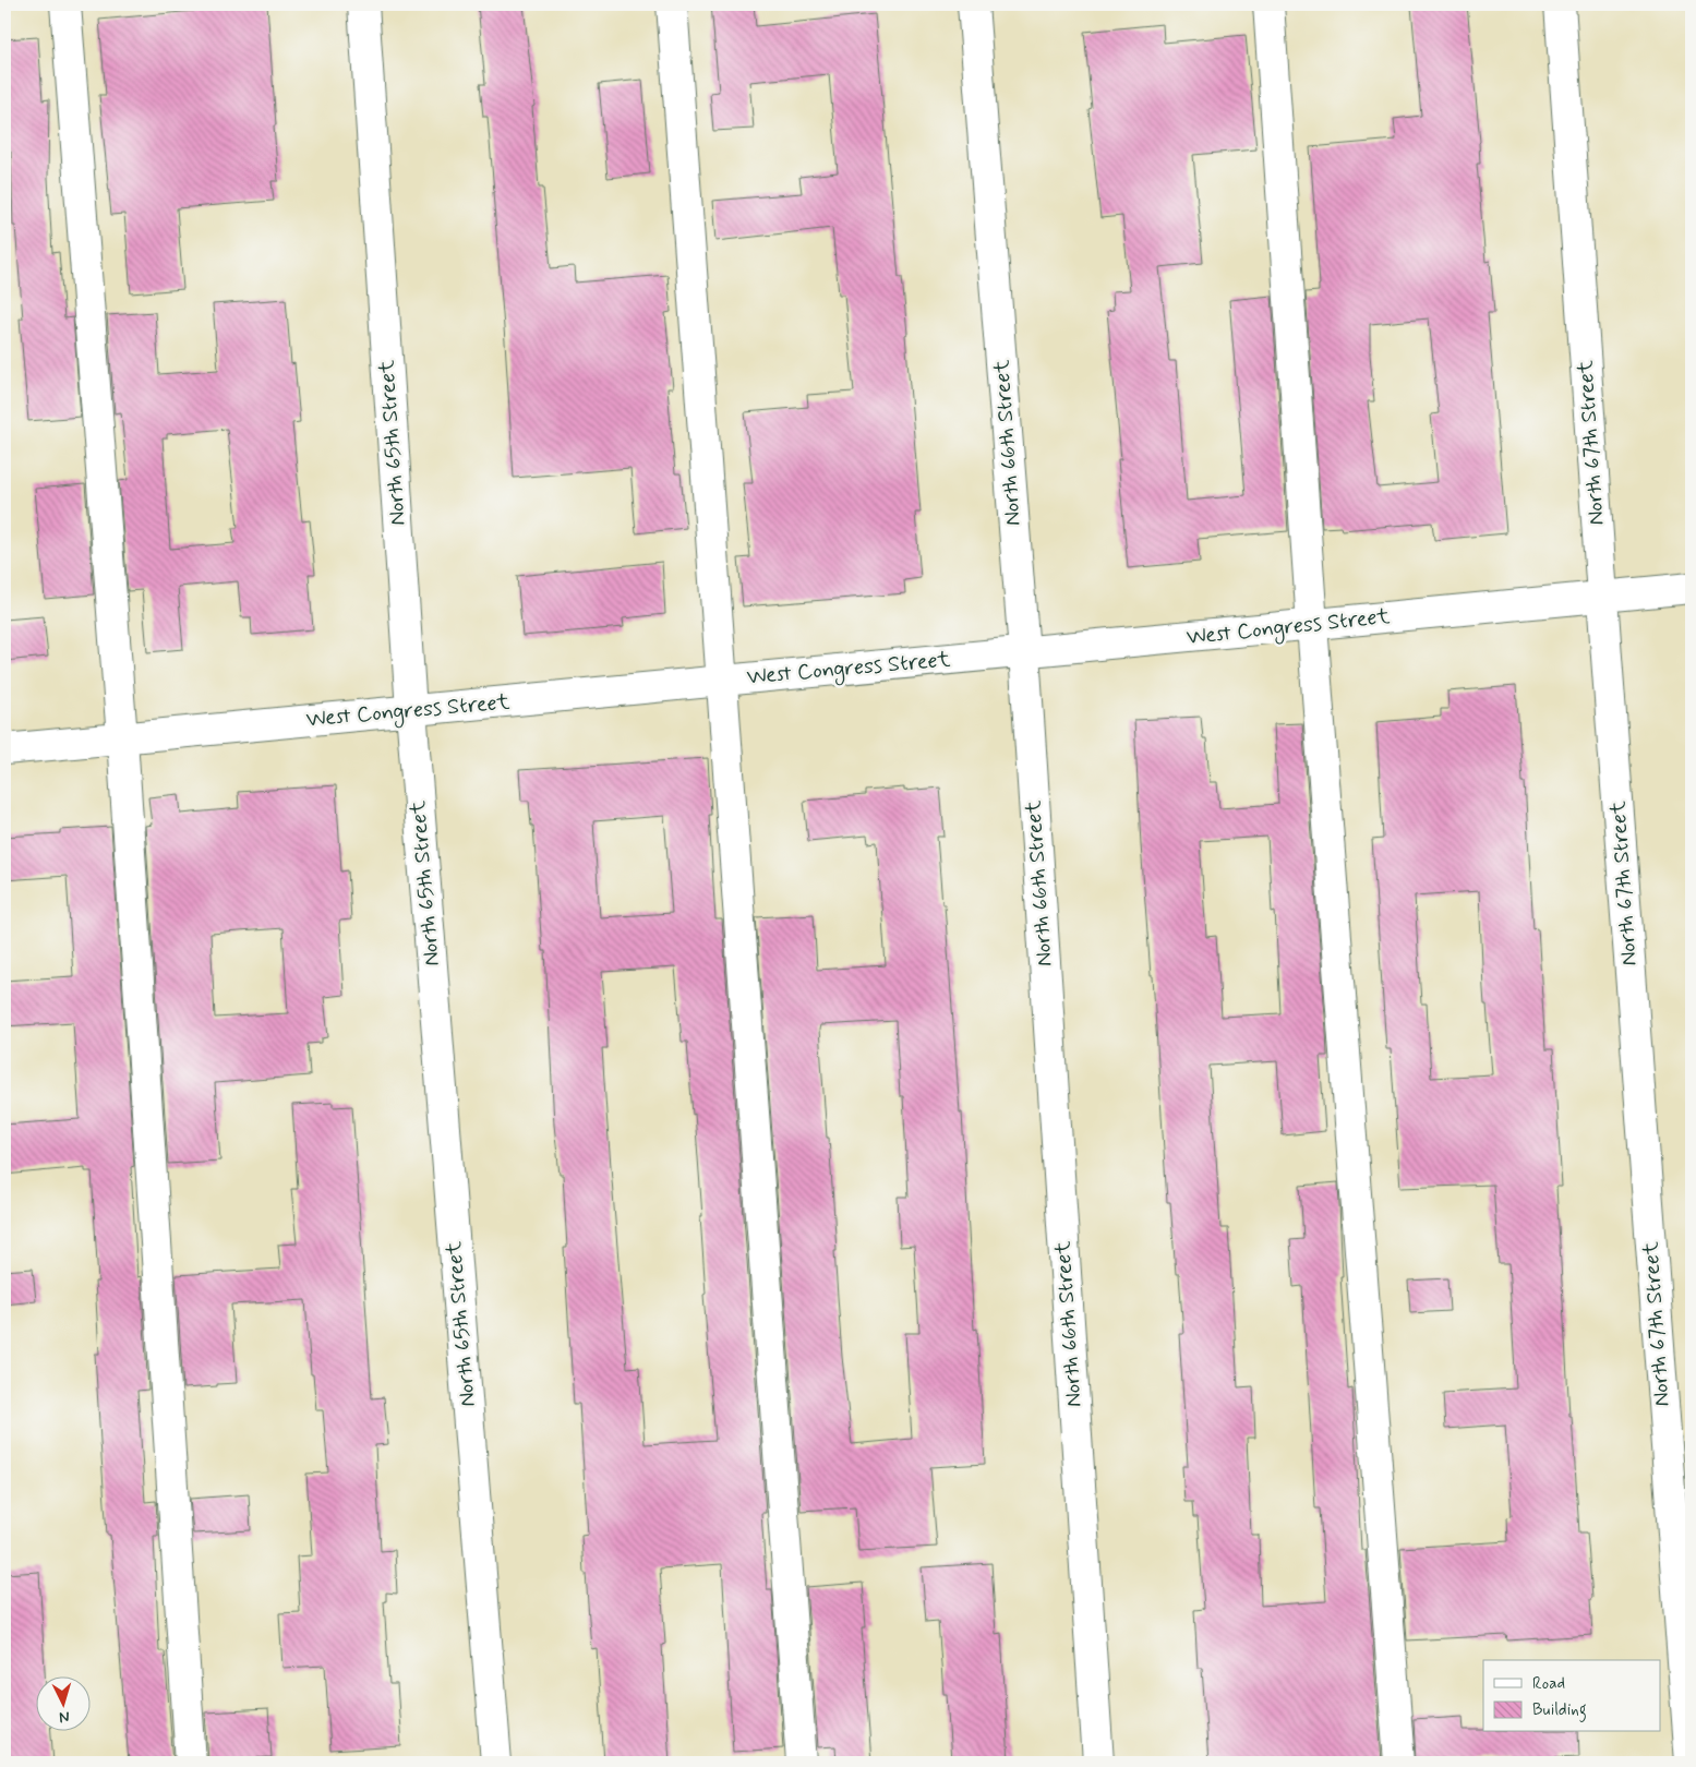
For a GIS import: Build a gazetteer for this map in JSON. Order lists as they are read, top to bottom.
{
  "streets": {
    "street": [
      "North 65th Street",
      "North 66th Street",
      "North 67th Street",
      "West Congress Street"
    ]
  },
  "crossings": [
    ["North 65th Street", "West Congress Street"],
    ["North 66th Street", "West Congress Street"],
    ["North 67th Street", "West Congress Street"]
  ],
  "legend": ["Road", "Building"],
  "north": "bottom"
}
